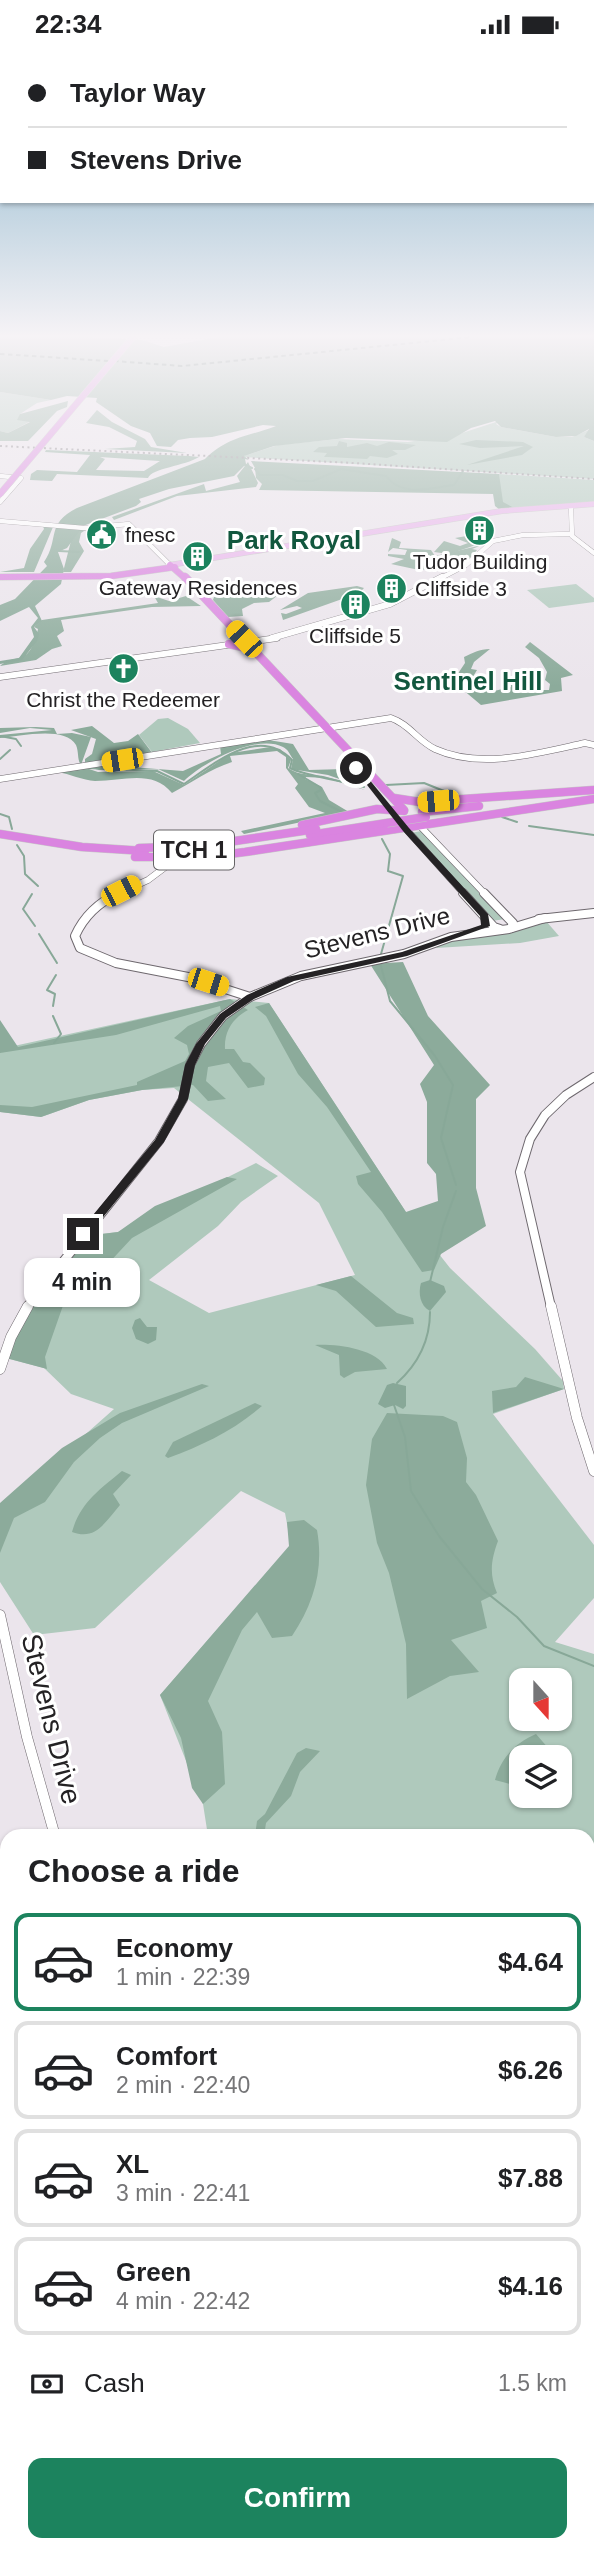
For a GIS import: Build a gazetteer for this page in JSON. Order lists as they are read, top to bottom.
{
  "streets": {
    "highway": ["TCH 1"],
    "street": ["Stevens Drive"]
  },
  "districts": ["Park Royal", "Sentinel Hill"],
  "places": {
    "building": [
      "Tudor Building",
      "Gateway Residences",
      "Cliffside 3",
      "Cliffside 5"
    ],
    "public building": ["fnesc"],
    "church": ["Christ the Redeemer"]
  },
  "north": "bottom",
  "page": {
    "status": "22:34",
    "banner": ["Taylor Way", "Stevens Drive"],
    "bubble": "4 min",
    "heading": "Choose a ride",
    "list": [
      {
        "name": "Economy",
        "note": "1 min · 22:39",
        "value": "$4.64"
      },
      {
        "name": "Comfort",
        "note": "2 min · 22:40",
        "value": "$6.26"
      },
      {
        "name": "XL",
        "note": "3 min · 22:41",
        "value": "$7.88"
      },
      {
        "name": "Green",
        "note": "4 min · 22:42",
        "value": "$4.16"
      }
    ],
    "pay": ["Cash", "1.5 km"],
    "buttons": "Confirm"
  }
}
